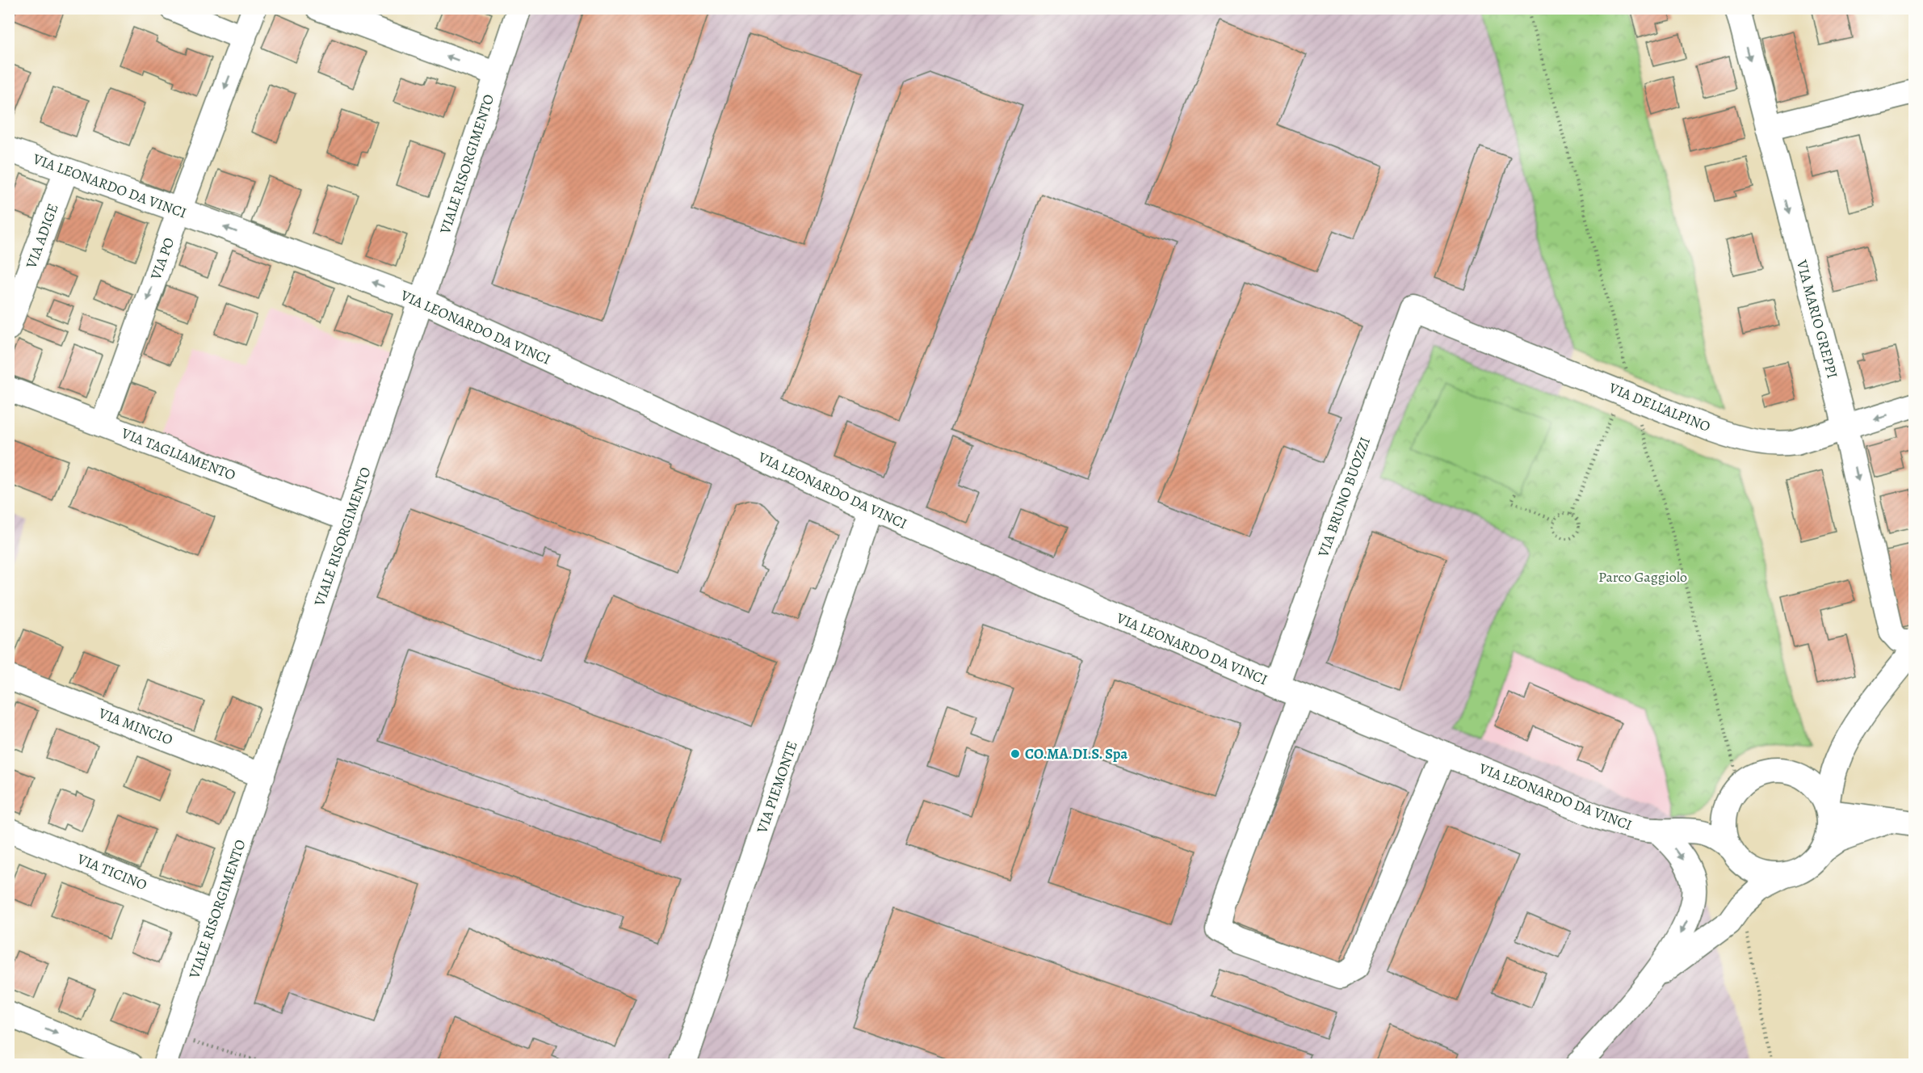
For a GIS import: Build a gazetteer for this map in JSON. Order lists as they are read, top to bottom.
{
  "streets": {
    "street": [
      "VIALE RISORGIMENTO",
      "VIA LEONARDO DA VINCI",
      "VIA ADIGE",
      "VIA PO",
      "VIA MARIO GREPPI",
      "VIA DELL'ALPINO",
      "VIA TAGLIAMENTO",
      "VIA BRUNO BUOZZI",
      "VIA MINCIO",
      "VIA PIEMONTE",
      "VIA TICINO"
    ]
  },
  "crossings": [
    ["VIALE RISORGIMENTO", "VIA LEONARDO DA VINCI"],
    ["VIALE RISORGIMENTO", "VIA TAGLIAMENTO"],
    ["VIALE RISORGIMENTO", "VIA MINCIO"],
    ["VIALE RISORGIMENTO", "VIA TICINO"],
    ["VIA LEONARDO DA VINCI", "VIA ADIGE"],
    ["VIA LEONARDO DA VINCI", "VIA PO"],
    ["VIA LEONARDO DA VINCI", "VIA BRUNO BUOZZI"],
    ["VIA LEONARDO DA VINCI", "VIA PIEMONTE"],
    ["VIA PO", "VIA TAGLIAMENTO"],
    ["VIA MARIO GREPPI", "VIA DELL'ALPINO"],
    ["VIA DELL'ALPINO", "VIA BRUNO BUOZZI"]
  ],
  "one_way": ["VIA PO", "VIA MARIO GREPPI"],
  "parks": ["Parco Gaggiolo"],
  "places": ["CO.MA.DI.S. Spa"]
}
